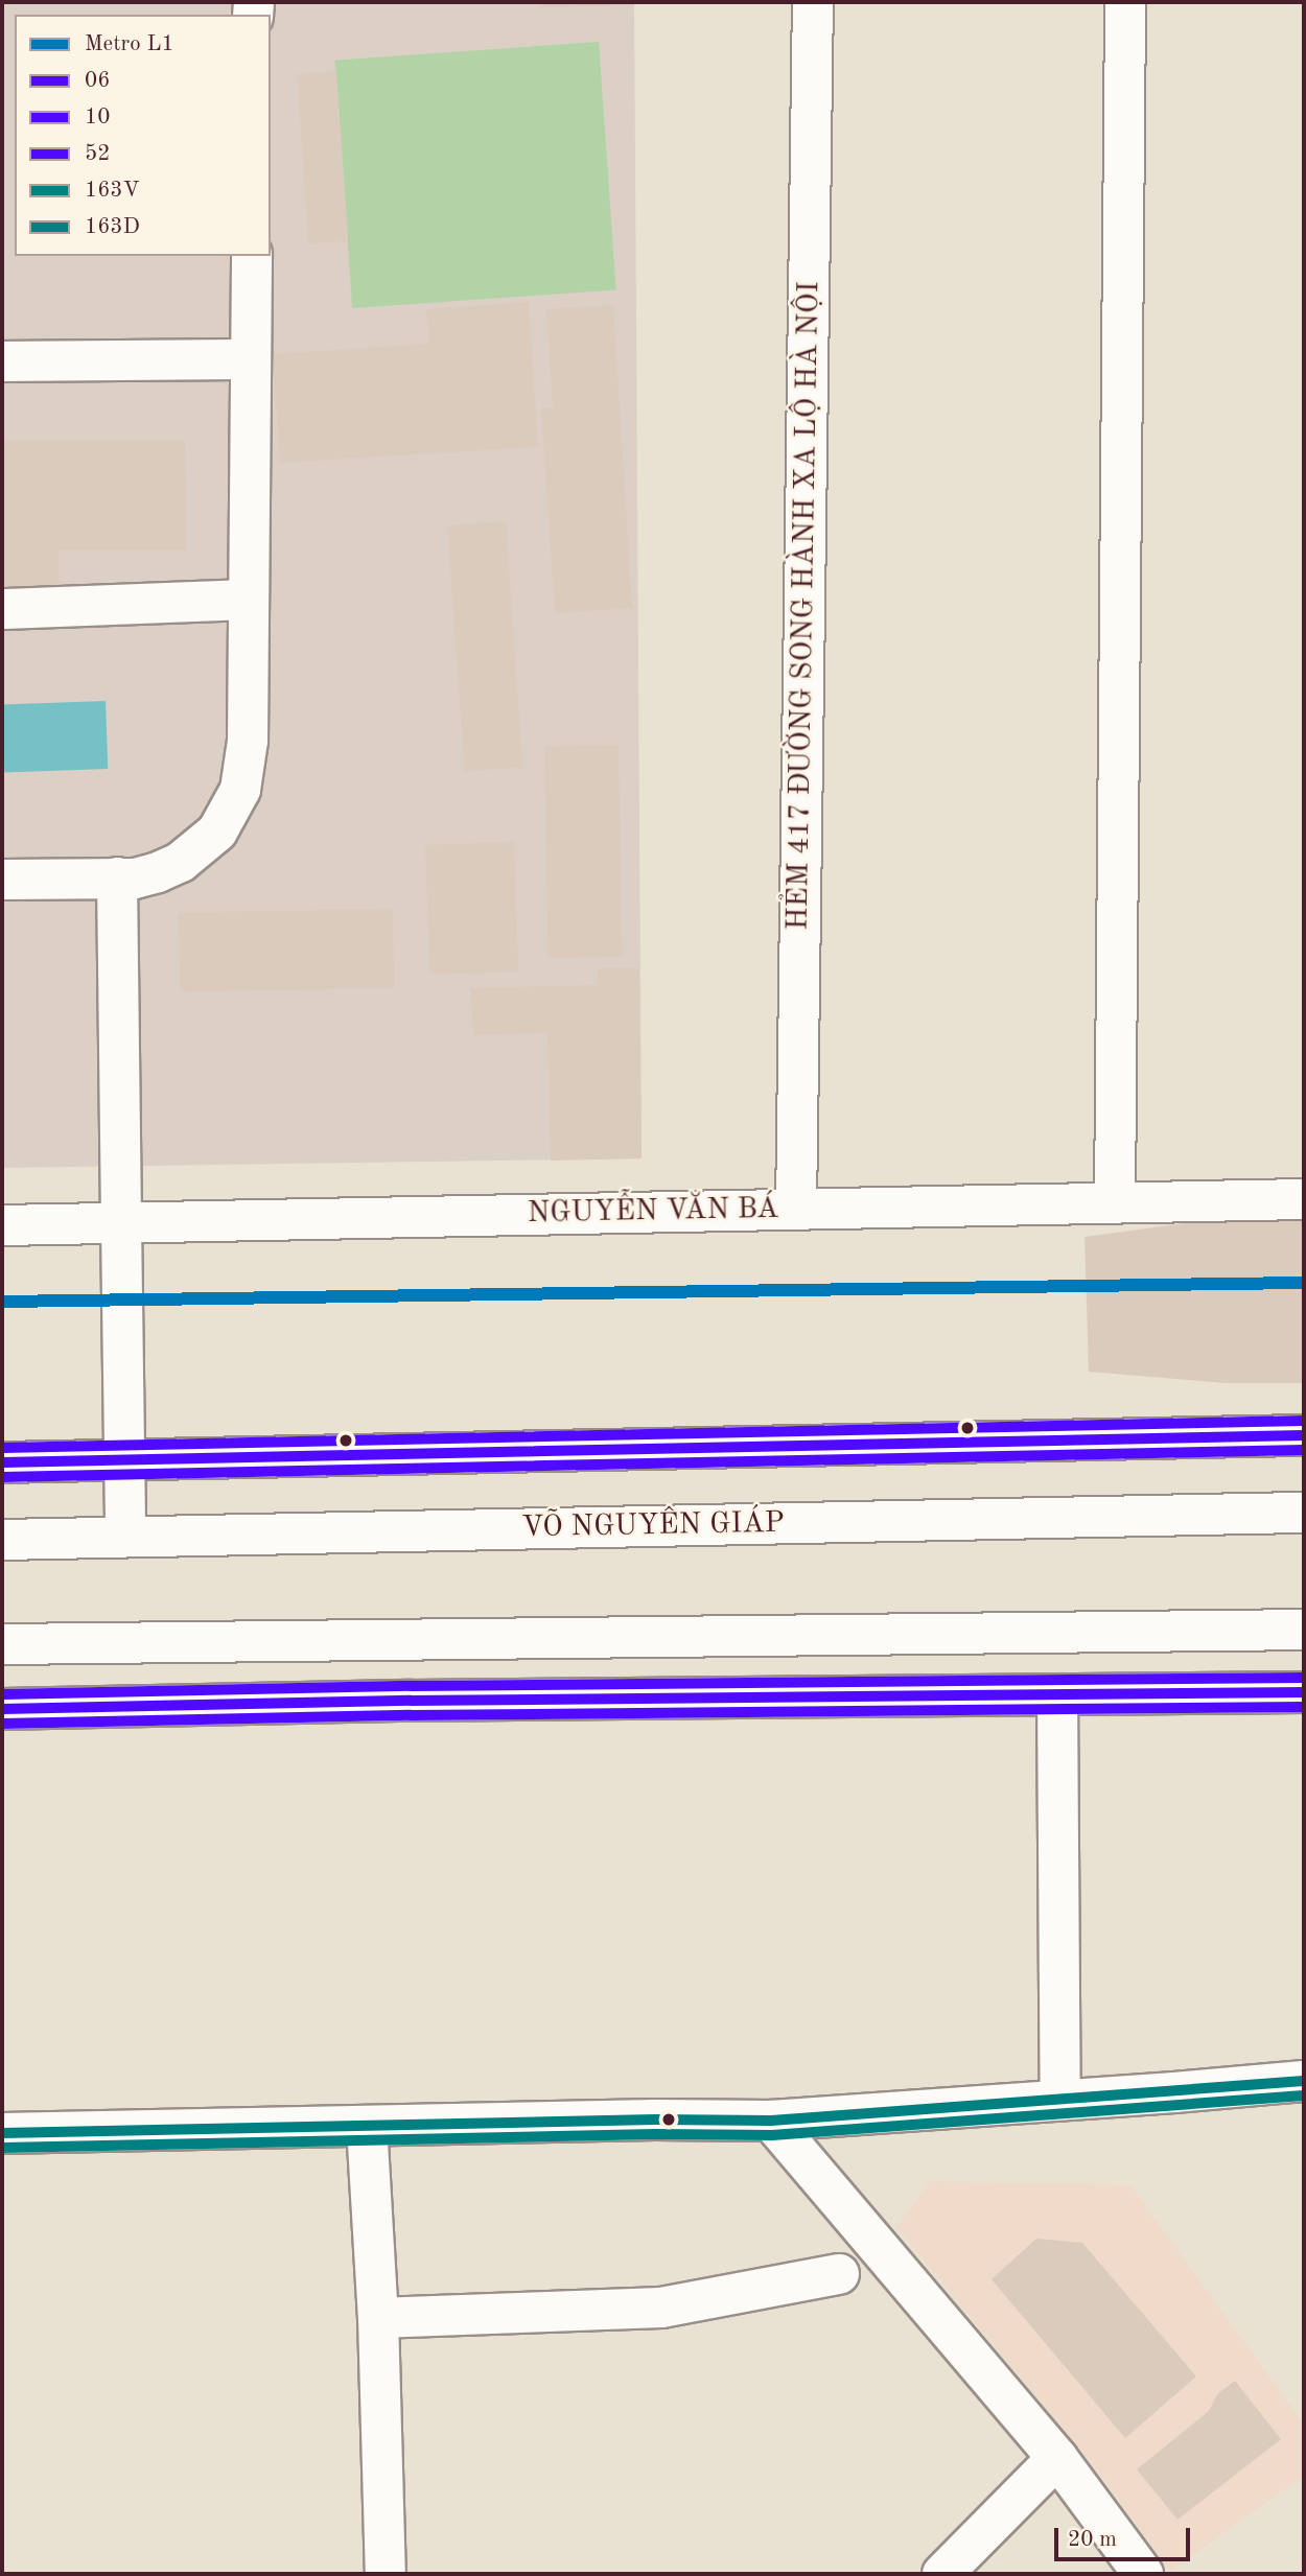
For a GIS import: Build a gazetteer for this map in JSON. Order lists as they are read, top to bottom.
{
  "streets": {
    "main road": ["HẺM 417 ĐƯỜNG SONG HÀNH XA LỘ HÀ NỘI", "NGUYỄN VĂN BÁ", "VÕ NGUYÊN GIÁP"]
  },
  "crossings": [
    ["HẺM 417 ĐƯỜNG SONG HÀNH XA LỘ HÀ NỘI", "NGUYỄN VĂN BÁ"]
  ],
  "lines": [
    "metro line L1",
    "transit line 52",
    "transit line 06",
    "transit line 10",
    "transit line 163V",
    "transit line 163D"
  ],
  "legend": [
    "Metro L1",
    "06",
    "10",
    "52",
    "163V",
    "163D"
  ],
  "scale_bar": "20 m"
}
